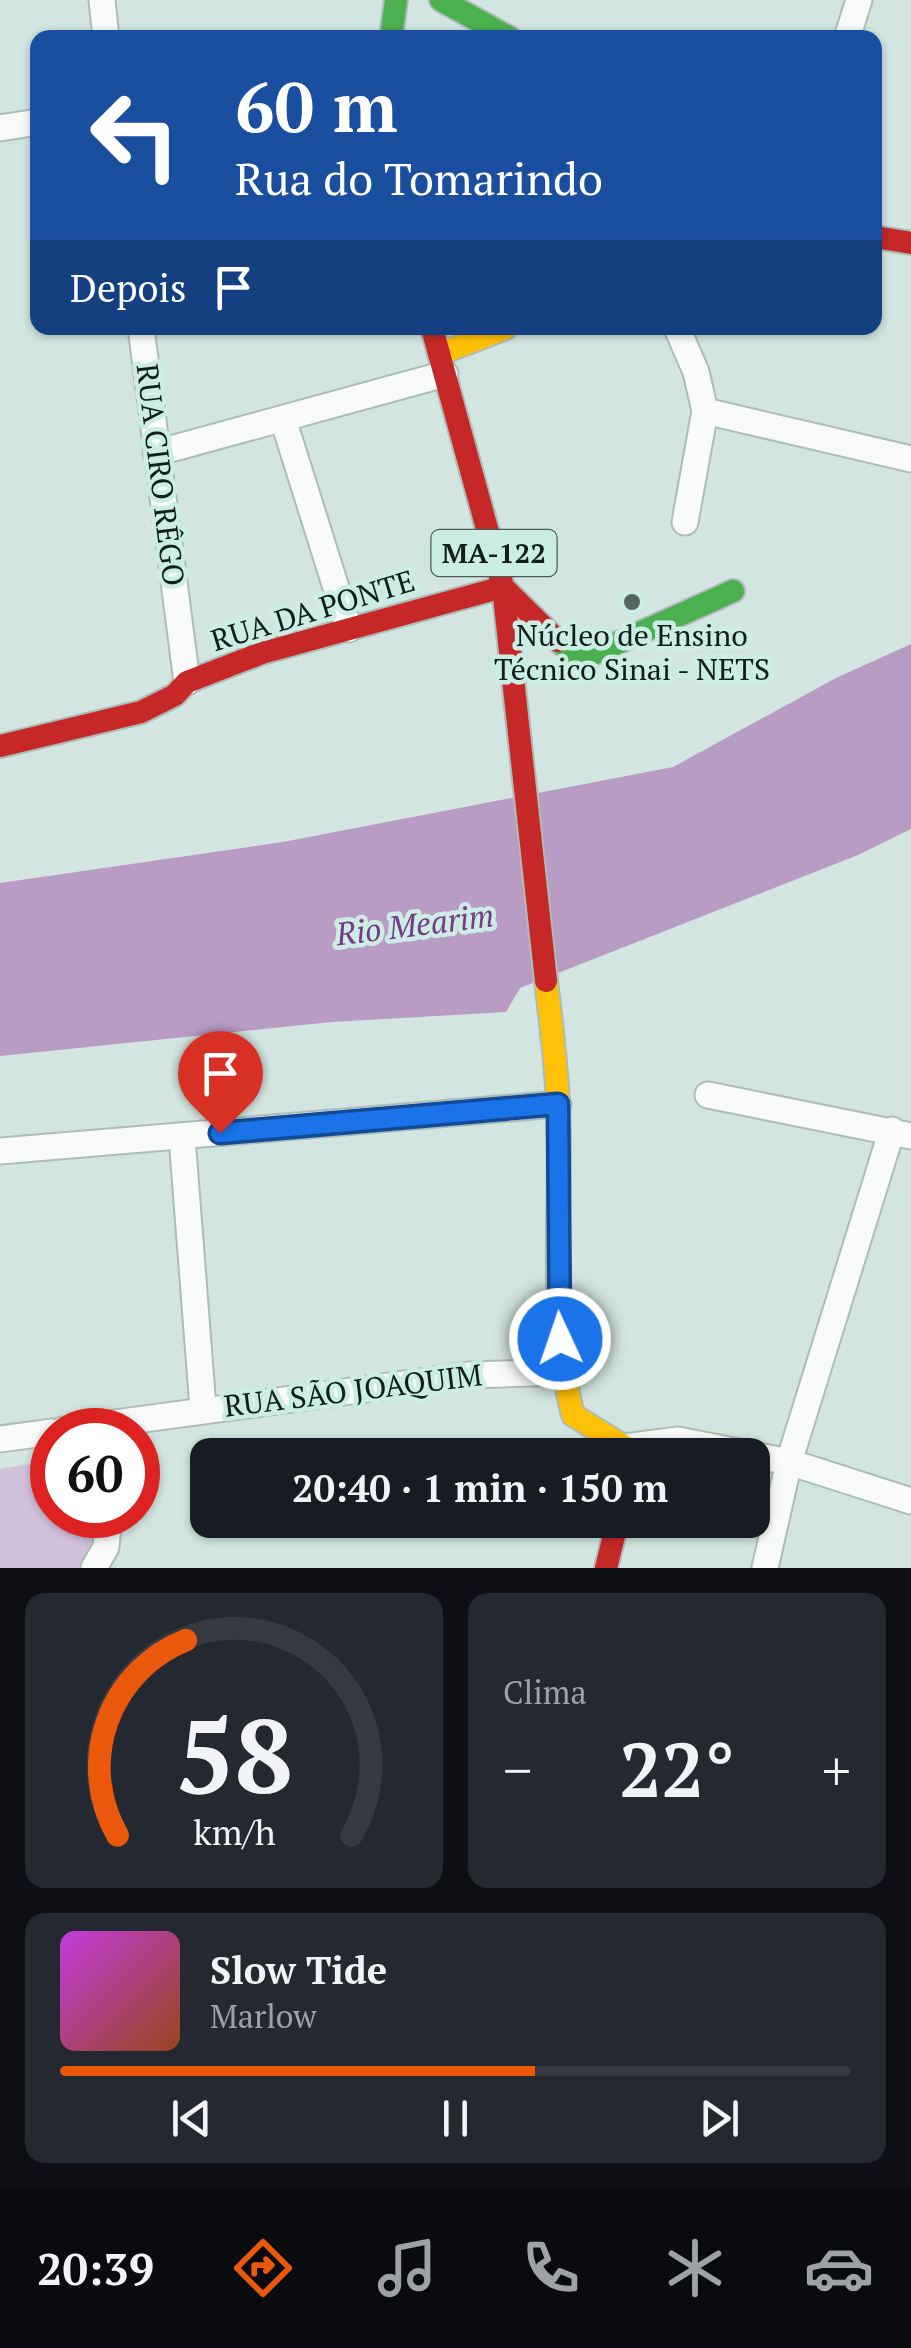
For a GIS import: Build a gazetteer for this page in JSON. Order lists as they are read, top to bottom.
{
  "streets": {
    "main road": ["MA-122", "RUA DA PONTE"],
    "street": ["RUA CIRO RÊGO", "RUA SÃO JOAQUIM"]
  },
  "crossings": [
    ["RUA CIRO RÊGO", "RUA DA PONTE"],
    ["MA-122", "RUA DA PONTE"],
    ["MA-122", "RUA SÃO JOAQUIM"]
  ],
  "water": ["Rio Mearim"],
  "places": ["Núcleo de Ensino Técnico Sinai - NETS"],
  "page": {
    "turn": ["60 m", "Rua do Tomarindo"],
    "then": "Depois",
    "limit": "60",
    "trip": "20:40 · 1 min · 150 m",
    "tile": "Clima",
    "heat": ["−", "22°", "+"],
    "song": ["Slow Tide", "Marlow"],
    "tabs": "20:39",
    "gauge": ["58", "km/h"]
  }
}
